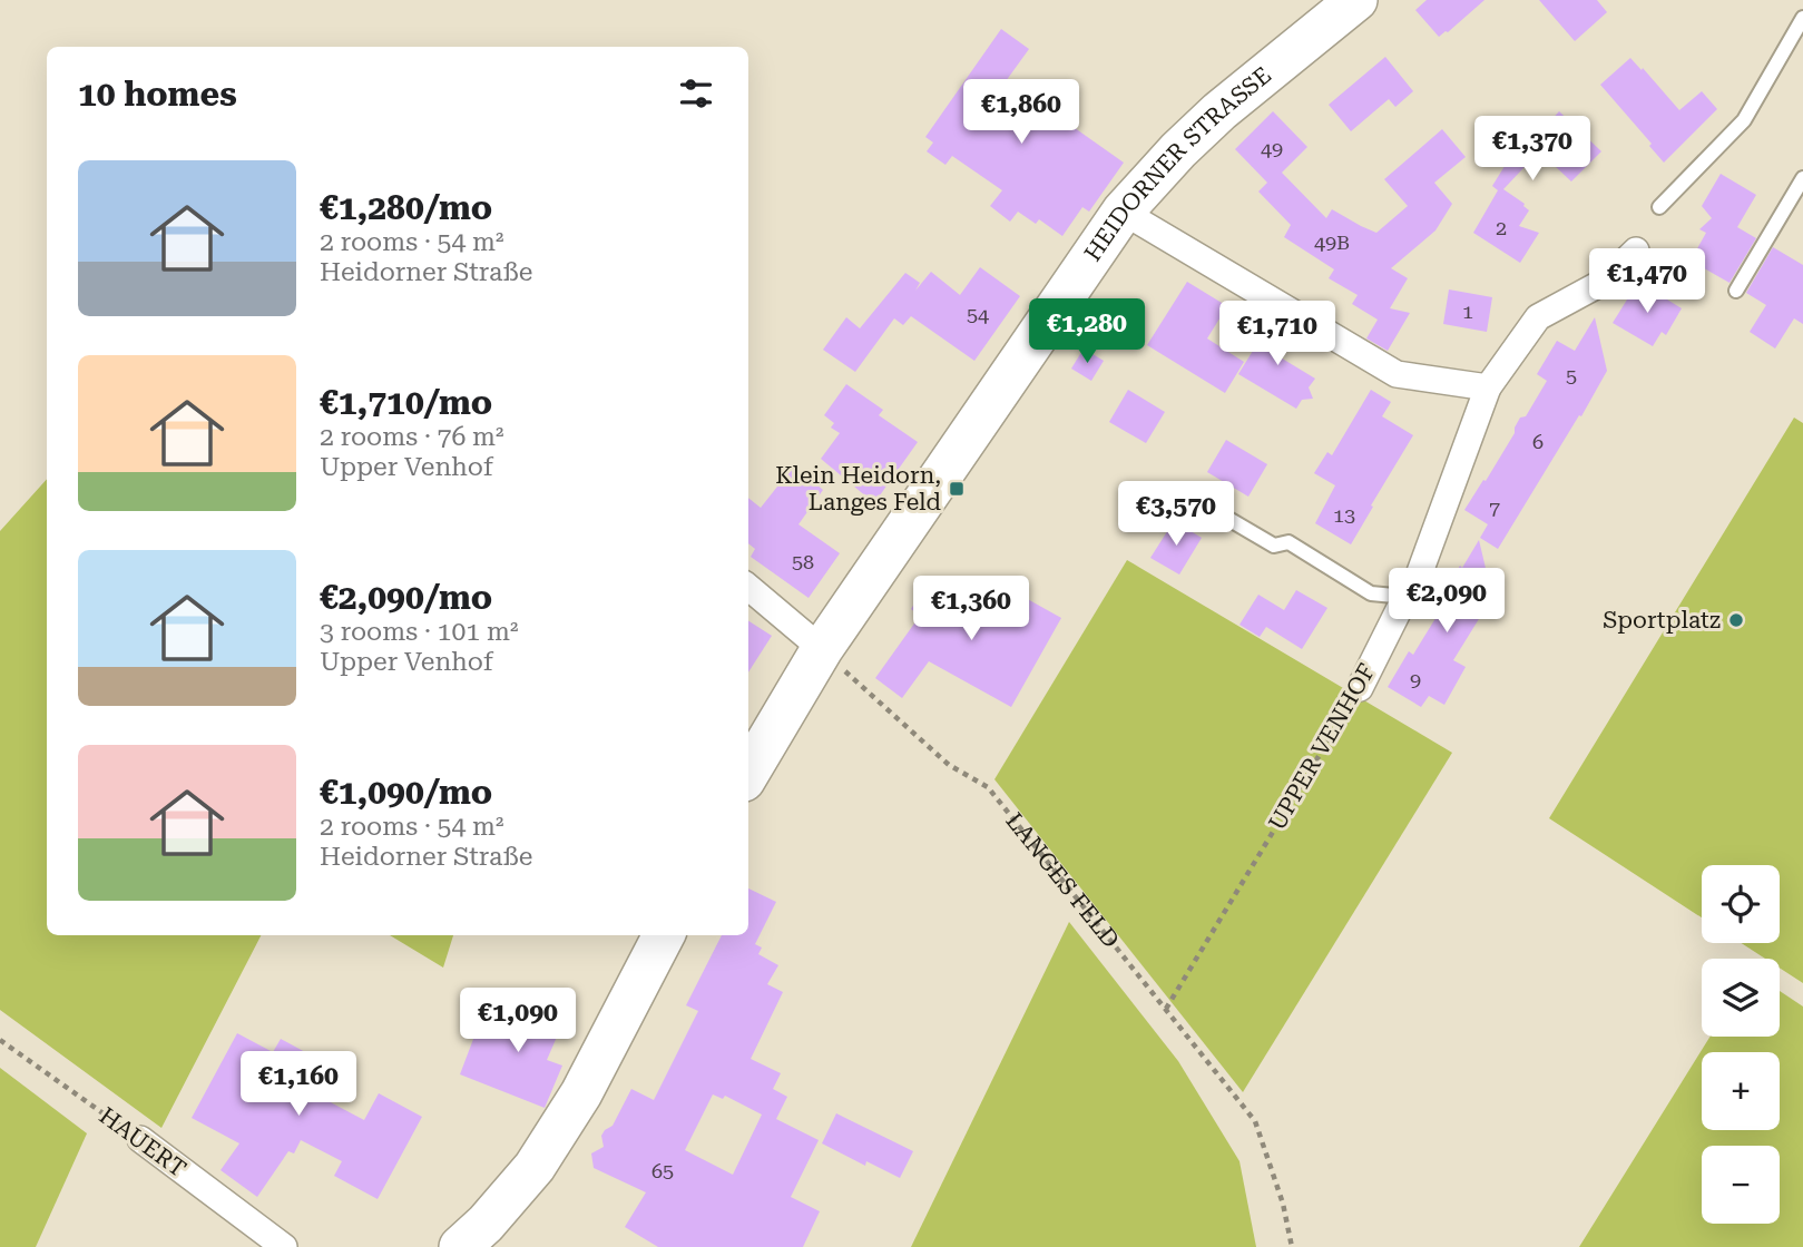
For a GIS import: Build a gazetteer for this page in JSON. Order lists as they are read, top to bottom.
{
  "streets": {
    "main road": ["HEIDORNER STRASSE"],
    "street": ["UPPER VENHOF", "HAUERT"],
    "path": ["LANGES FELD"]
  },
  "crossings": [
    ["HEIDORNER STRASSE", "LANGES FELD"],
    ["UPPER VENHOF", "LANGES FELD"]
  ],
  "places": {
    "transit": ["Klein Heidorn, Langes Feld"],
    "other": ["Sportplatz"]
  },
  "house_numbers": [
    "49",
    "2",
    "49B",
    "1",
    "54",
    "5",
    "6",
    "7",
    "13",
    "58",
    "9",
    "65"
  ],
  "page": {
    "heading": "10 homes",
    "price": [
      "€1,860",
      "€1,370",
      "€1,470",
      "€1,280",
      "€1,710",
      "€3,570",
      "€2,090",
      "€1,360",
      "€1,090",
      "€1,160"
    ],
    "list": [
      {
        "name": "€1,280/mo",
        "note": "2 rooms · 54 m² · Heidorner Straße"
      },
      {
        "name": "€1,710/mo",
        "note": "2 rooms · 76 m² · Upper Venhof"
      },
      {
        "name": "€2,090/mo",
        "note": "3 rooms · 101 m² · Upper Venhof"
      },
      {
        "name": "€1,090/mo",
        "note": "2 rooms · 54 m² · Heidorner Straße"
      }
    ],
    "map_buttons": ["+", "−"]
  }
}
